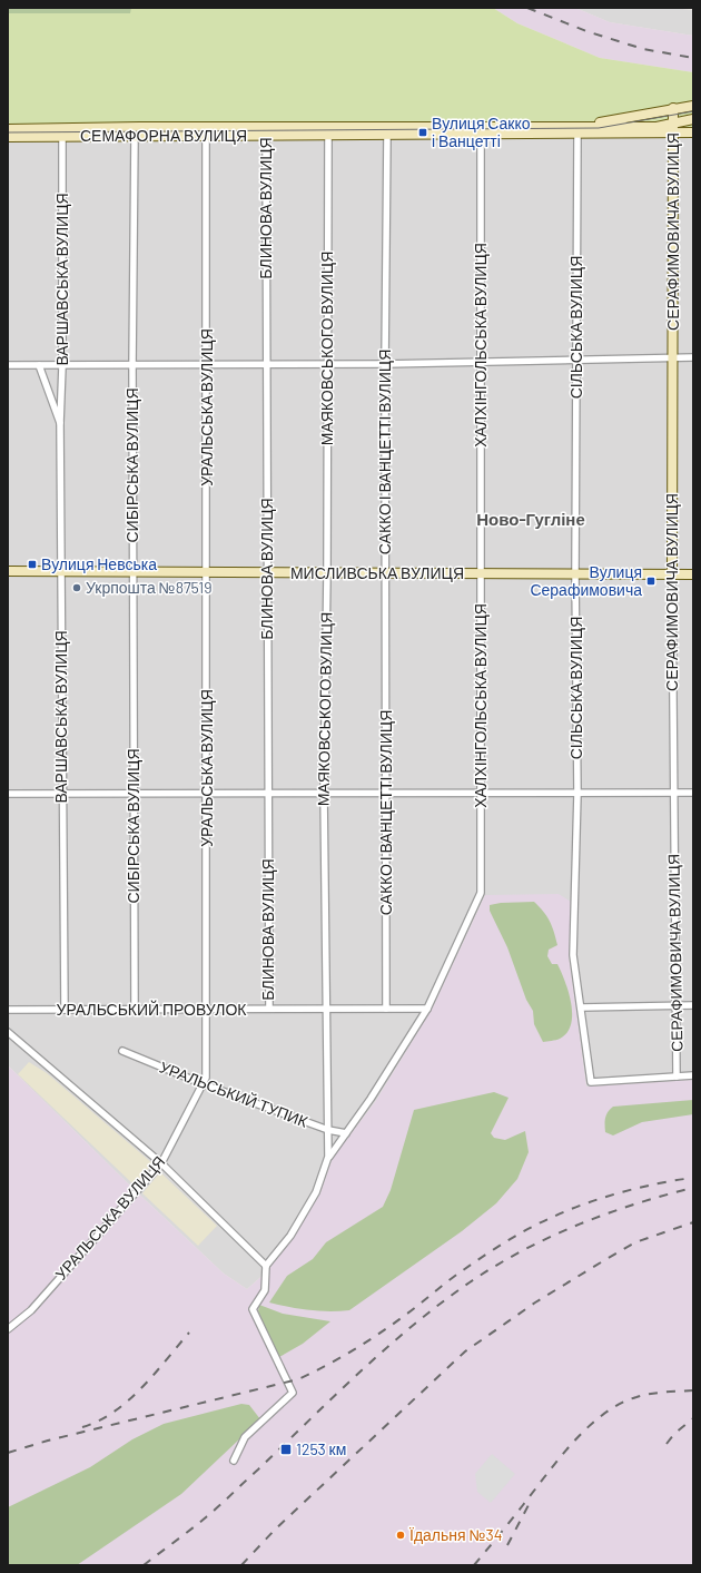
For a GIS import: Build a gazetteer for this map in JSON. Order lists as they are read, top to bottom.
{
  "streets": {
    "main road": ["СЕМАФОРНА ВУЛИЦЯ", "СЕРАФИМОВИЧА ВУЛИЦЯ", "МИСЛИВСЬКА ВУЛИЦЯ"],
    "street": [
      "БЛИНОВА ВУЛИЦЯ",
      "ВАРШАВСЬКА ВУЛИЦЯ",
      "СІЛЬСЬКА ВУЛИЦЯ",
      "ХАЛХІНГОЛЬСЬКА ВУЛИЦЯ",
      "МАЯКОВСЬКОГО ВУЛИЦЯ",
      "УРАЛЬСЬКА ВУЛИЦЯ",
      "САККО І ВАНЦЕТТІ ВУЛИЦЯ",
      "СИБІРСЬКА ВУЛИЦЯ",
      "УРАЛЬСЬКИЙ ПРОВУЛОК",
      "УРАЛЬСЬКИЙ ТУПИК"
    ]
  },
  "crossings": [
    ["СЕМАФОРНА ВУЛИЦЯ", "БЛИНОВА ВУЛИЦЯ"],
    ["СЕМАФОРНА ВУЛИЦЯ", "СЕРАФИМОВИЧА ВУЛИЦЯ"],
    ["СЕМАФОРНА ВУЛИЦЯ", "ВАРШАВСЬКА ВУЛИЦЯ"],
    ["СЕМАФОРНА ВУЛИЦЯ", "СІЛЬСЬКА ВУЛИЦЯ"],
    ["СЕМАФОРНА ВУЛИЦЯ", "ХАЛХІНГОЛЬСЬКА ВУЛИЦЯ"],
    ["СЕМАФОРНА ВУЛИЦЯ", "МАЯКОВСЬКОГО ВУЛИЦЯ"],
    ["СЕМАФОРНА ВУЛИЦЯ", "УРАЛЬСЬКА ВУЛИЦЯ"],
    ["СЕМАФОРНА ВУЛИЦЯ", "САККО І ВАНЦЕТТІ ВУЛИЦЯ"],
    ["СЕМАФОРНА ВУЛИЦЯ", "СИБІРСЬКА ВУЛИЦЯ"],
    ["БЛИНОВА ВУЛИЦЯ", "МИСЛИВСЬКА ВУЛИЦЯ"],
    ["БЛИНОВА ВУЛИЦЯ", "УРАЛЬСЬКИЙ ПРОВУЛОК"],
    ["СЕРАФИМОВИЧА ВУЛИЦЯ", "СІЛЬСЬКА ВУЛИЦЯ"],
    ["СЕРАФИМОВИЧА ВУЛИЦЯ", "МИСЛИВСЬКА ВУЛИЦЯ"],
    ["ВАРШАВСЬКА ВУЛИЦЯ", "МИСЛИВСЬКА ВУЛИЦЯ"],
    ["ВАРШАВСЬКА ВУЛИЦЯ", "УРАЛЬСЬКИЙ ПРОВУЛОК"],
    ["СІЛЬСЬКА ВУЛИЦЯ", "МИСЛИВСЬКА ВУЛИЦЯ"],
    ["ХАЛХІНГОЛЬСЬКА ВУЛИЦЯ", "МАЯКОВСЬКОГО ВУЛИЦЯ"],
    ["ХАЛХІНГОЛЬСЬКА ВУЛИЦЯ", "МИСЛИВСЬКА ВУЛИЦЯ"],
    ["ХАЛХІНГОЛЬСЬКА ВУЛИЦЯ", "УРАЛЬСЬКИЙ ПРОВУЛОК"],
    ["ХАЛХІНГОЛЬСЬКА ВУЛИЦЯ", "УРАЛЬСЬКИЙ ТУПИК"],
    ["МАЯКОВСЬКОГО ВУЛИЦЯ", "МИСЛИВСЬКА ВУЛИЦЯ"],
    ["МАЯКОВСЬКОГО ВУЛИЦЯ", "УРАЛЬСЬКИЙ ПРОВУЛОК"],
    ["МАЯКОВСЬКОГО ВУЛИЦЯ", "УРАЛЬСЬКИЙ ТУПИК"],
    ["УРАЛЬСЬКА ВУЛИЦЯ", "МИСЛИВСЬКА ВУЛИЦЯ"],
    ["УРАЛЬСЬКА ВУЛИЦЯ", "УРАЛЬСЬКИЙ ПРОВУЛОК"],
    ["УРАЛЬСЬКА ВУЛИЦЯ", "УРАЛЬСЬКИЙ ТУПИК"],
    ["САККО І ВАНЦЕТТІ ВУЛИЦЯ", "МИСЛИВСЬКА ВУЛИЦЯ"],
    ["САККО І ВАНЦЕТТІ ВУЛИЦЯ", "УРАЛЬСЬКИЙ ПРОВУЛОК"],
    ["СИБІРСЬКА ВУЛИЦЯ", "МИСЛИВСЬКА ВУЛИЦЯ"],
    ["СИБІРСЬКА ВУЛИЦЯ", "УРАЛЬСЬКИЙ ПРОВУЛОК"]
  ],
  "districts": ["Ново-Гугліне"],
  "places": {
    "transit": [
      "Вулиця Сакко і Ванцетті",
      "Вулиця Невська",
      "Вулиця Серафимовича",
      "1253 км"
    ],
    "other": ["Укрпошта №87519", "Їдальня №34"]
  }
}
